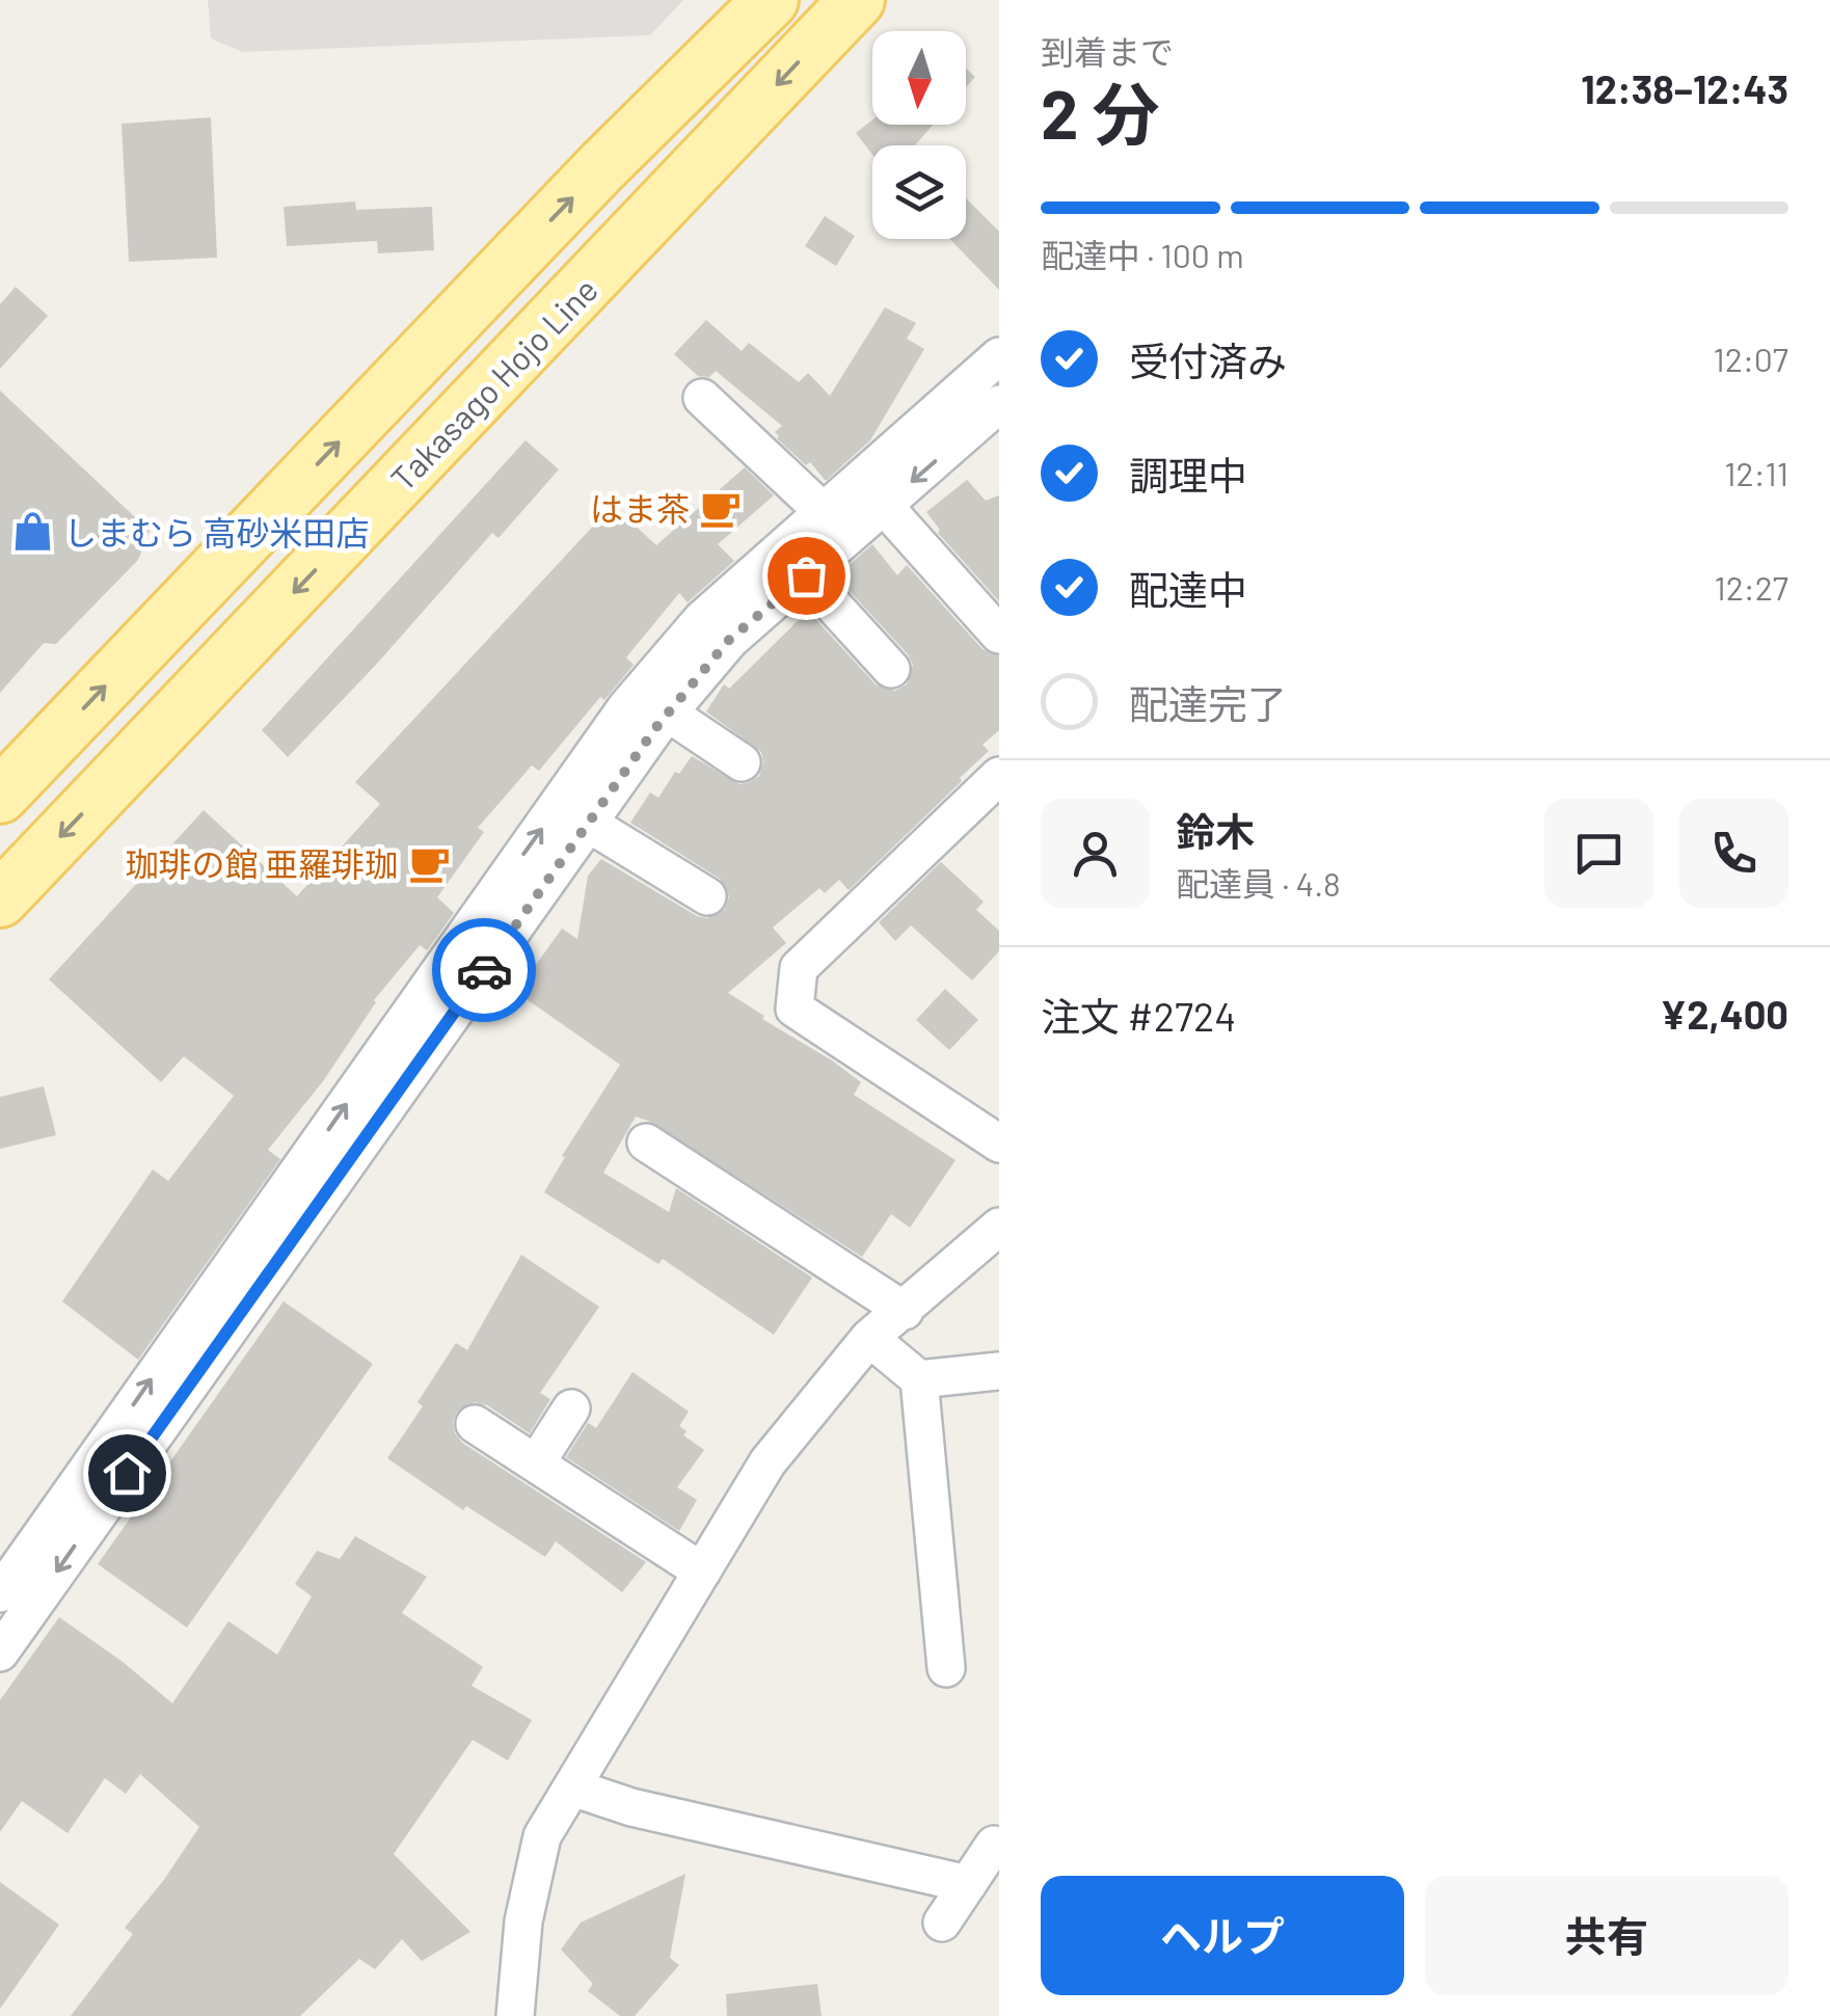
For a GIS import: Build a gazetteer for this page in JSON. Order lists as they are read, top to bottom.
{
  "streets": {
    "main road": ["Takasago Hojo Line"]
  },
  "places": {
    "cafe": ["はま茶", "珈琲の館 亜羅琲珈"],
    "shop": ["しまむら 高砂米田店"]
  },
  "north": "bottom",
  "page": {
    "heading": ["2 分", "到着まで", "12:38–12:43"],
    "panel": [
      "鈴木",
      "配達員 · 4.8",
      "注文 #2724",
      "¥2,400"
    ],
    "bar": "配達中 · 100 m",
    "list": [
      ["受付済み", "12:07"],
      ["調理中", "12:11"],
      ["配達中", "12:27"],
      "配達完了"
    ],
    "buttons": ["ヘルプ", "共有"]
  }
}
